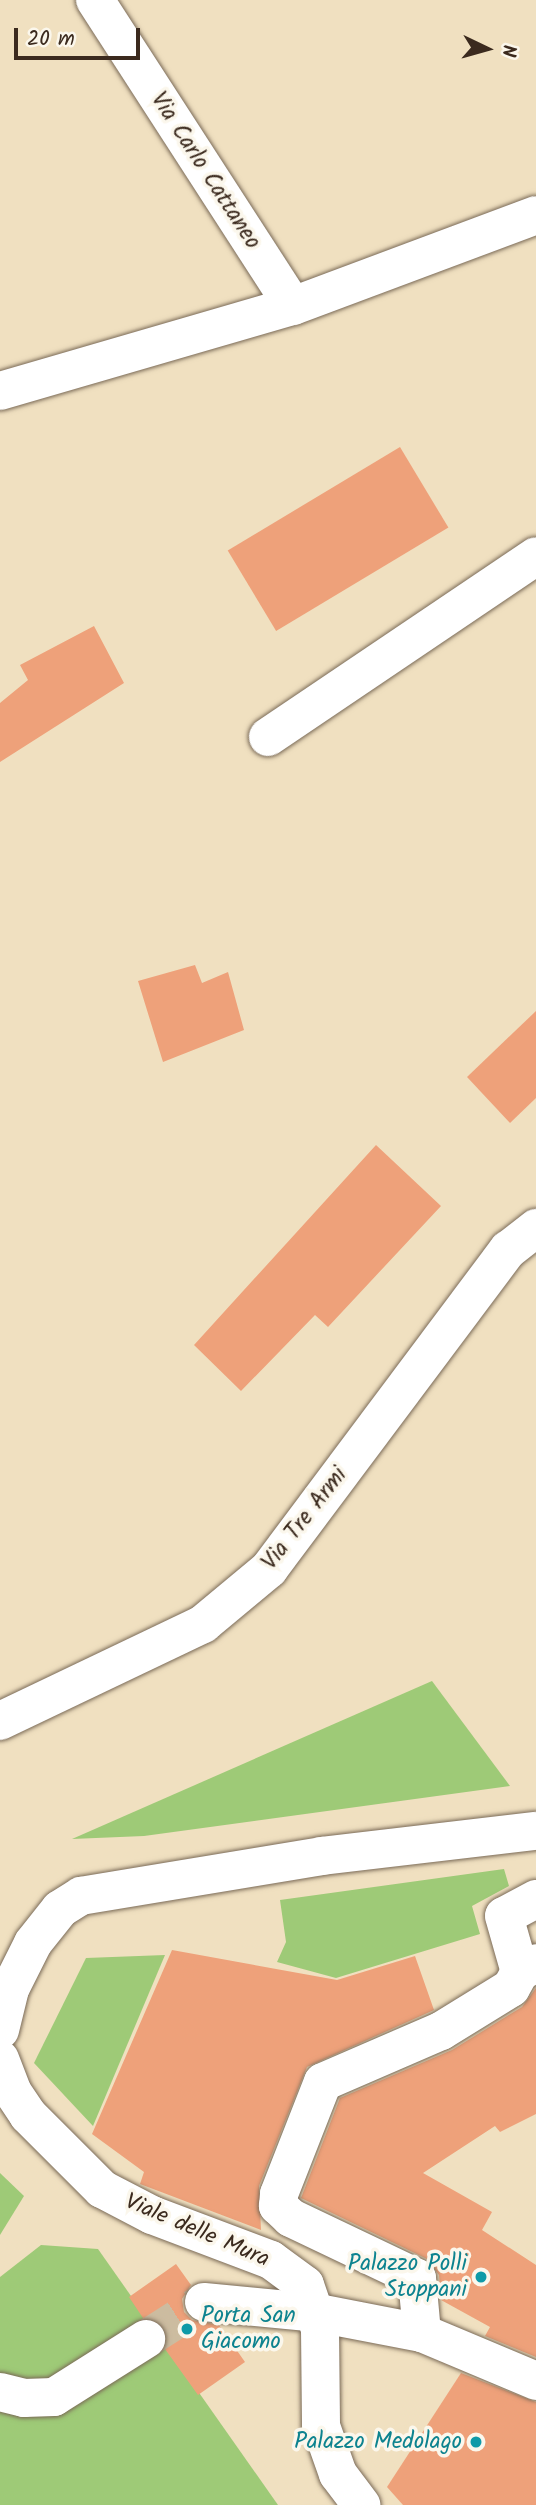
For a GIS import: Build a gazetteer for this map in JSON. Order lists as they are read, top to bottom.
{
  "streets": {
    "street": ["Via Carlo Cattaneo", "Via Tre Armi", "Viale delle Mura"]
  },
  "places": ["Palazzo Polli Stoppani", "Porta San Giacomo", "Palazzo Medolago"],
  "scale_bar": "20 m",
  "north": "right"
}
